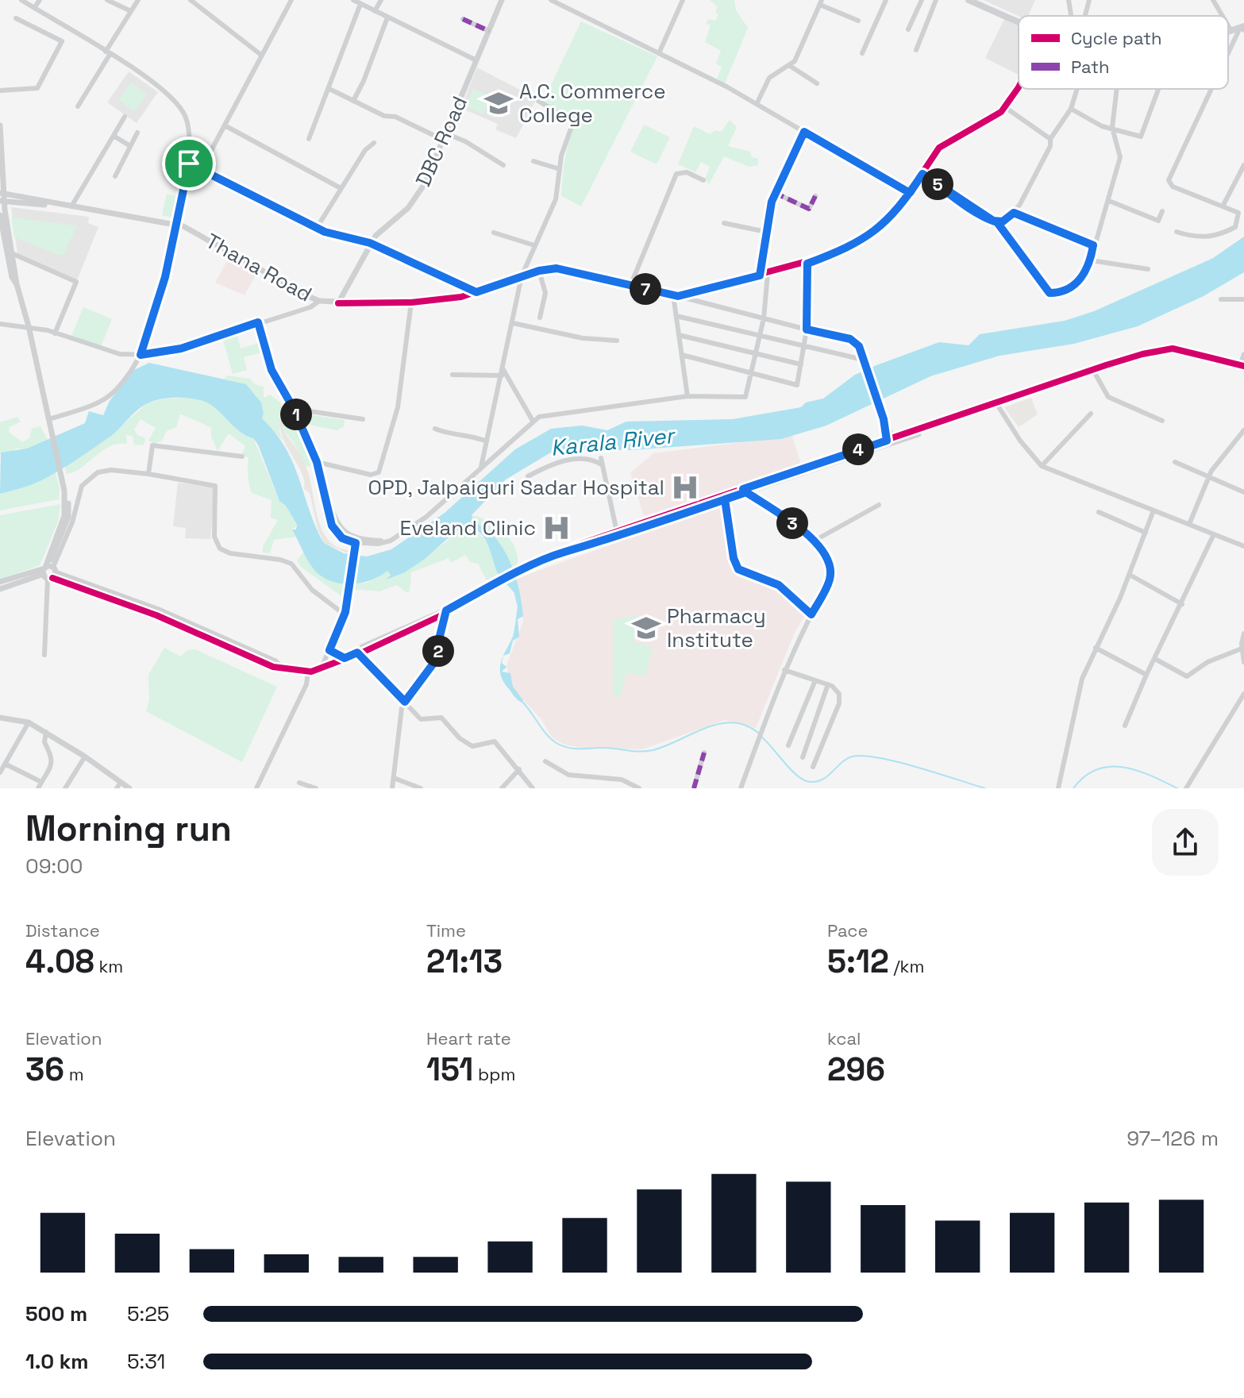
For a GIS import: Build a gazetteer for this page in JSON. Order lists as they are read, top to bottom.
{
  "streets": {
    "street": ["DBC Road", "Thana Road"]
  },
  "crossings": [
    ["DBC Road", "Thana Road"]
  ],
  "water": ["Karala River"],
  "places": {
    "school or university": ["A.C. Commerce College", "Pharmacy Institute"],
    "hospital": ["OPD, Jalpaiguri Sadar Hospital", "Eveland Clinic"]
  },
  "legend": ["Cycle path", "Path"],
  "page": {
    "pins": [
      "5",
      "7",
      "1",
      "4",
      "3",
      "2"
    ],
    "heading": ["Morning run", "09:00"],
    "stats": [
      ["Distance", "4.08 km"],
      ["Time", "21:13"],
      ["Pace", "5:12 /km"],
      ["Elevation", "36 m"],
      ["Heart rate", "151 bpm"],
      ["kcal", "296"]
    ],
    "chart": ["Elevation", "97–126 m"],
    "list": [
      {
        "name": "500 m",
        "note": "5:25"
      },
      {
        "name": "1.0 km",
        "note": "5:31"
      }
    ]
  }
}
